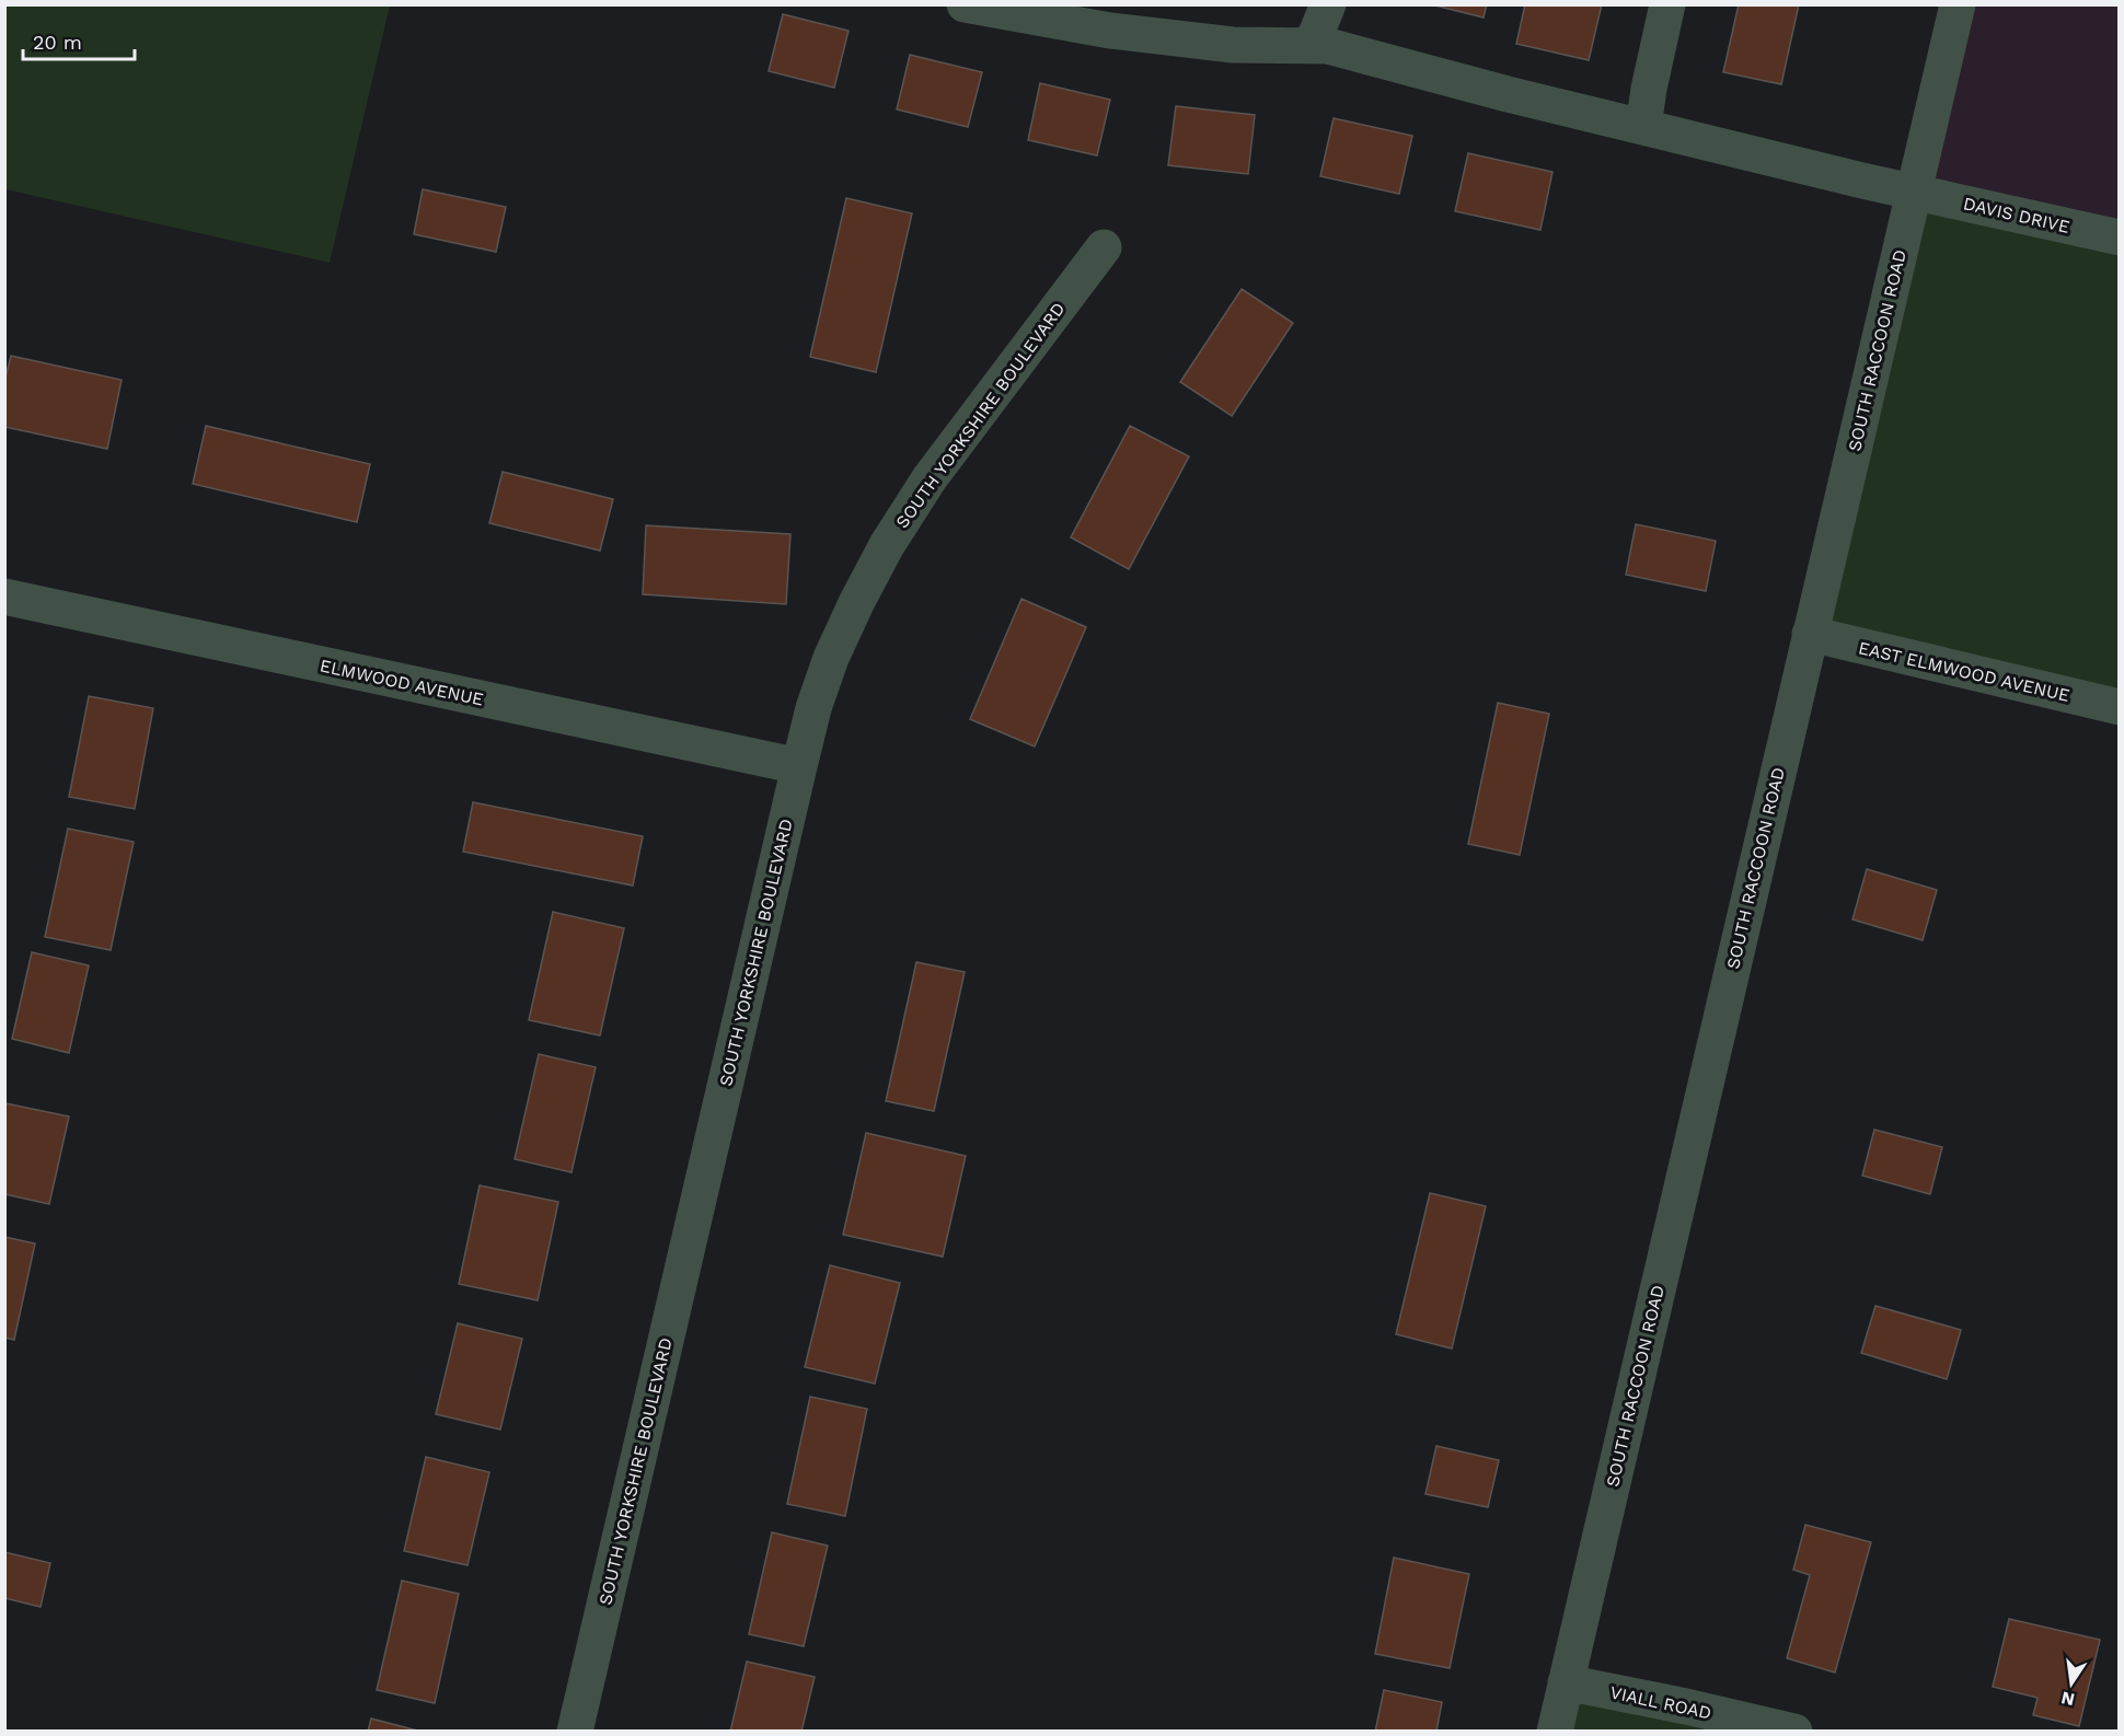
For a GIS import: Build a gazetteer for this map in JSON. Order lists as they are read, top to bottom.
{
  "streets": {
    "street": [
      "DAVIS DRIVE",
      "SOUTH RACCOON ROAD",
      "SOUTH YORKSHIRE BOULEVARD",
      "EAST ELMWOOD AVENUE",
      "ELMWOOD AVENUE",
      "VIALL ROAD"
    ]
  },
  "crossings": [
    ["DAVIS DRIVE", "SOUTH RACCOON ROAD"],
    ["SOUTH RACCOON ROAD", "EAST ELMWOOD AVENUE"],
    ["SOUTH RACCOON ROAD", "VIALL ROAD"],
    ["SOUTH YORKSHIRE BOULEVARD", "ELMWOOD AVENUE"]
  ],
  "scale_bar": "20 m",
  "north": "bottom"
}
